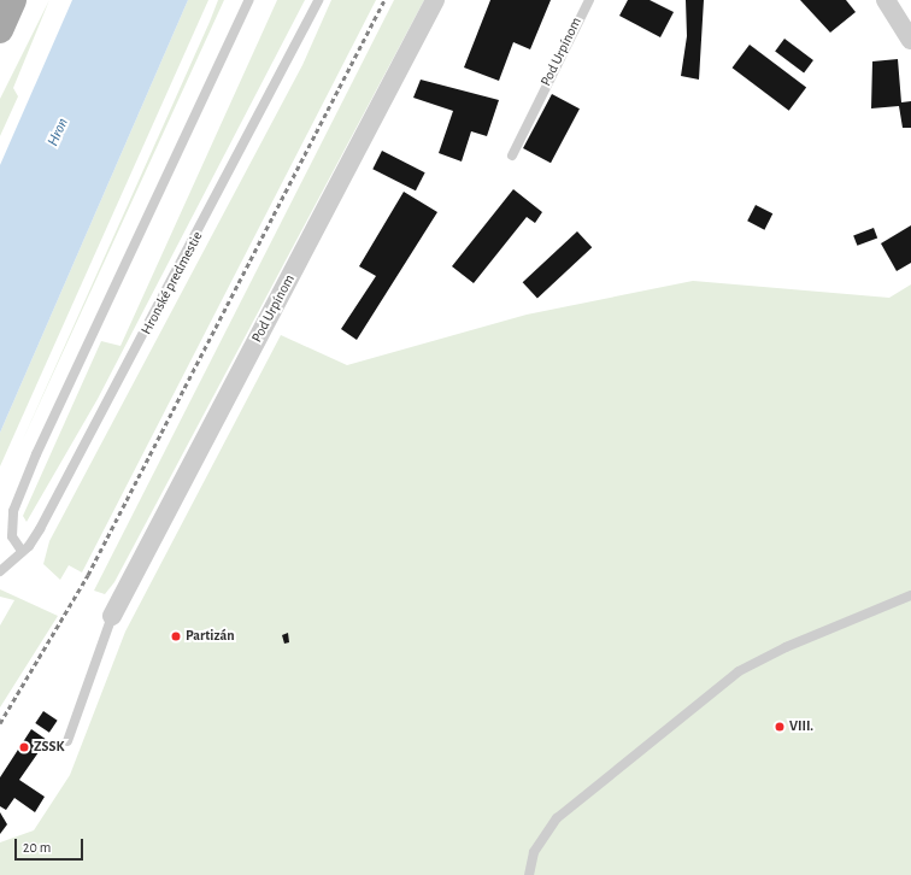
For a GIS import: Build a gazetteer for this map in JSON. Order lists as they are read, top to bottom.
{
  "streets": {
    "street": ["Pod Urpínom"],
    "lane": ["Hronské predmestie"]
  },
  "water": ["Hron"],
  "places": ["Partizán", "VIII.", "ZSSK"],
  "scale_bar": "20 m"
}
